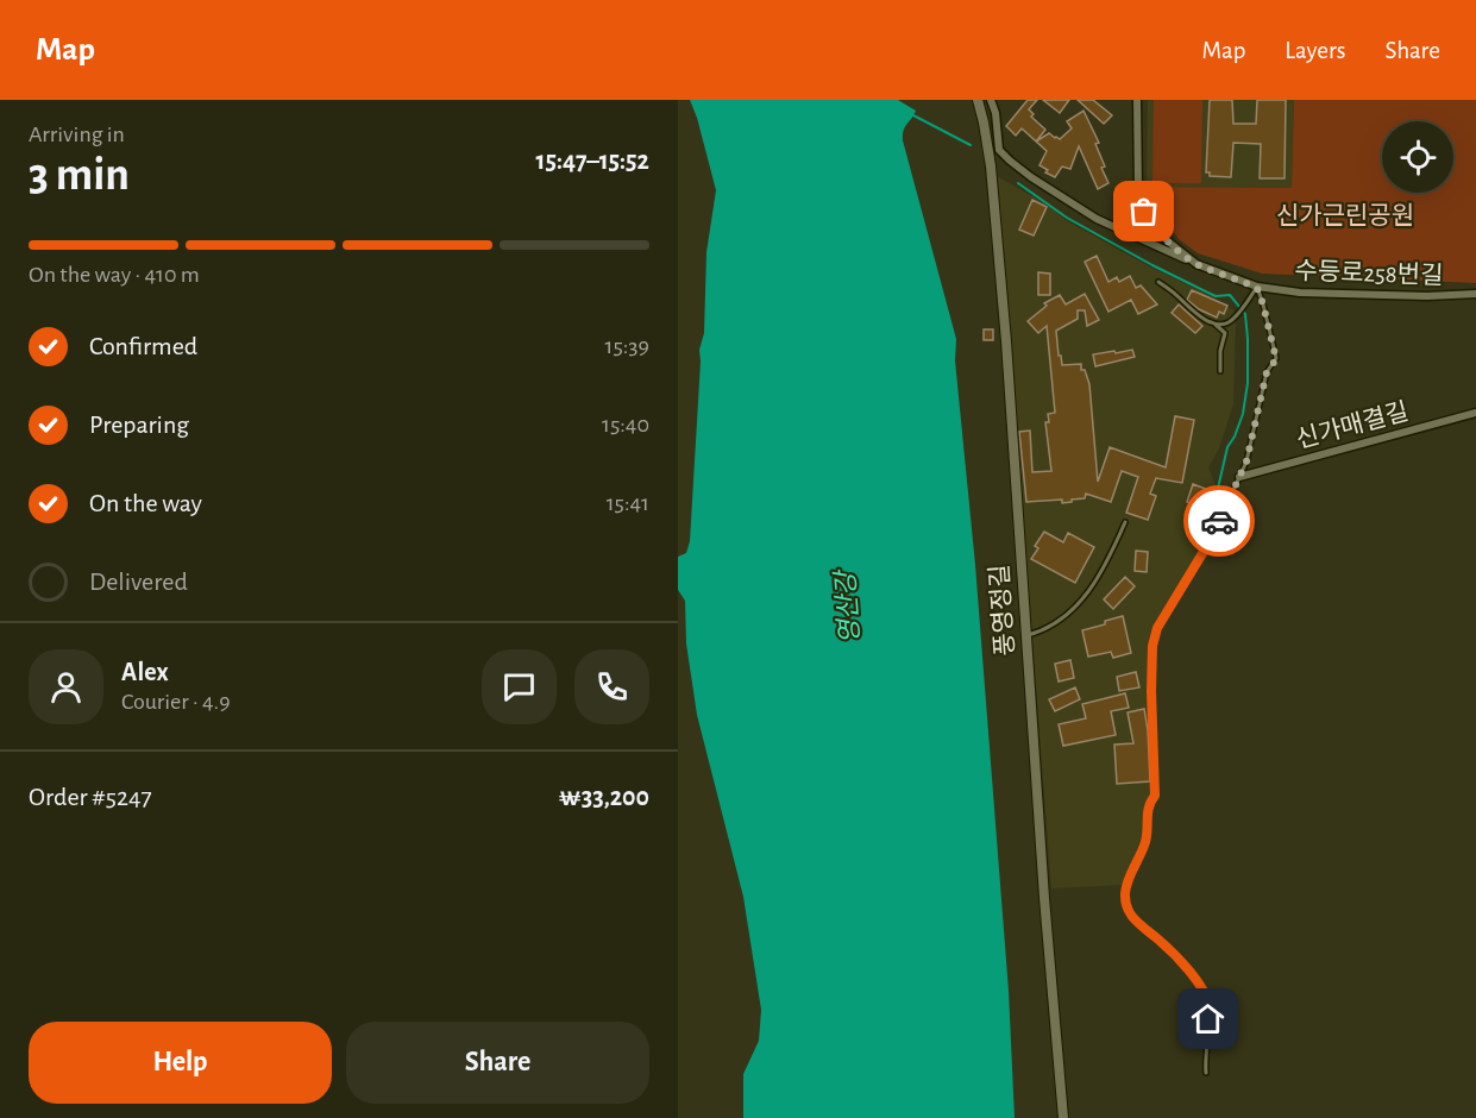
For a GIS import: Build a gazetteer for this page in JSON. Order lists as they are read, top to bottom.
{
  "streets": {
    "street": ["수등로258번길", "신가매결길", "풍영정길"]
  },
  "water": ["영산강"],
  "parks": ["신가근린공원"],
  "page": {
    "header": "Map",
    "nav": ["Map", "Layers", "Share"],
    "heading": ["3 min", "Arriving in", "15:47–15:52"],
    "panel": [
      "Alex",
      "Courier · 4.9",
      "Order #5247",
      "₩33,200"
    ],
    "bar": "On the way · 410 m",
    "list": [
      ["Confirmed", "15:39"],
      ["Preparing", "15:40"],
      ["On the way", "15:41"],
      "Delivered"
    ],
    "buttons": ["Help", "Share"]
  }
}
